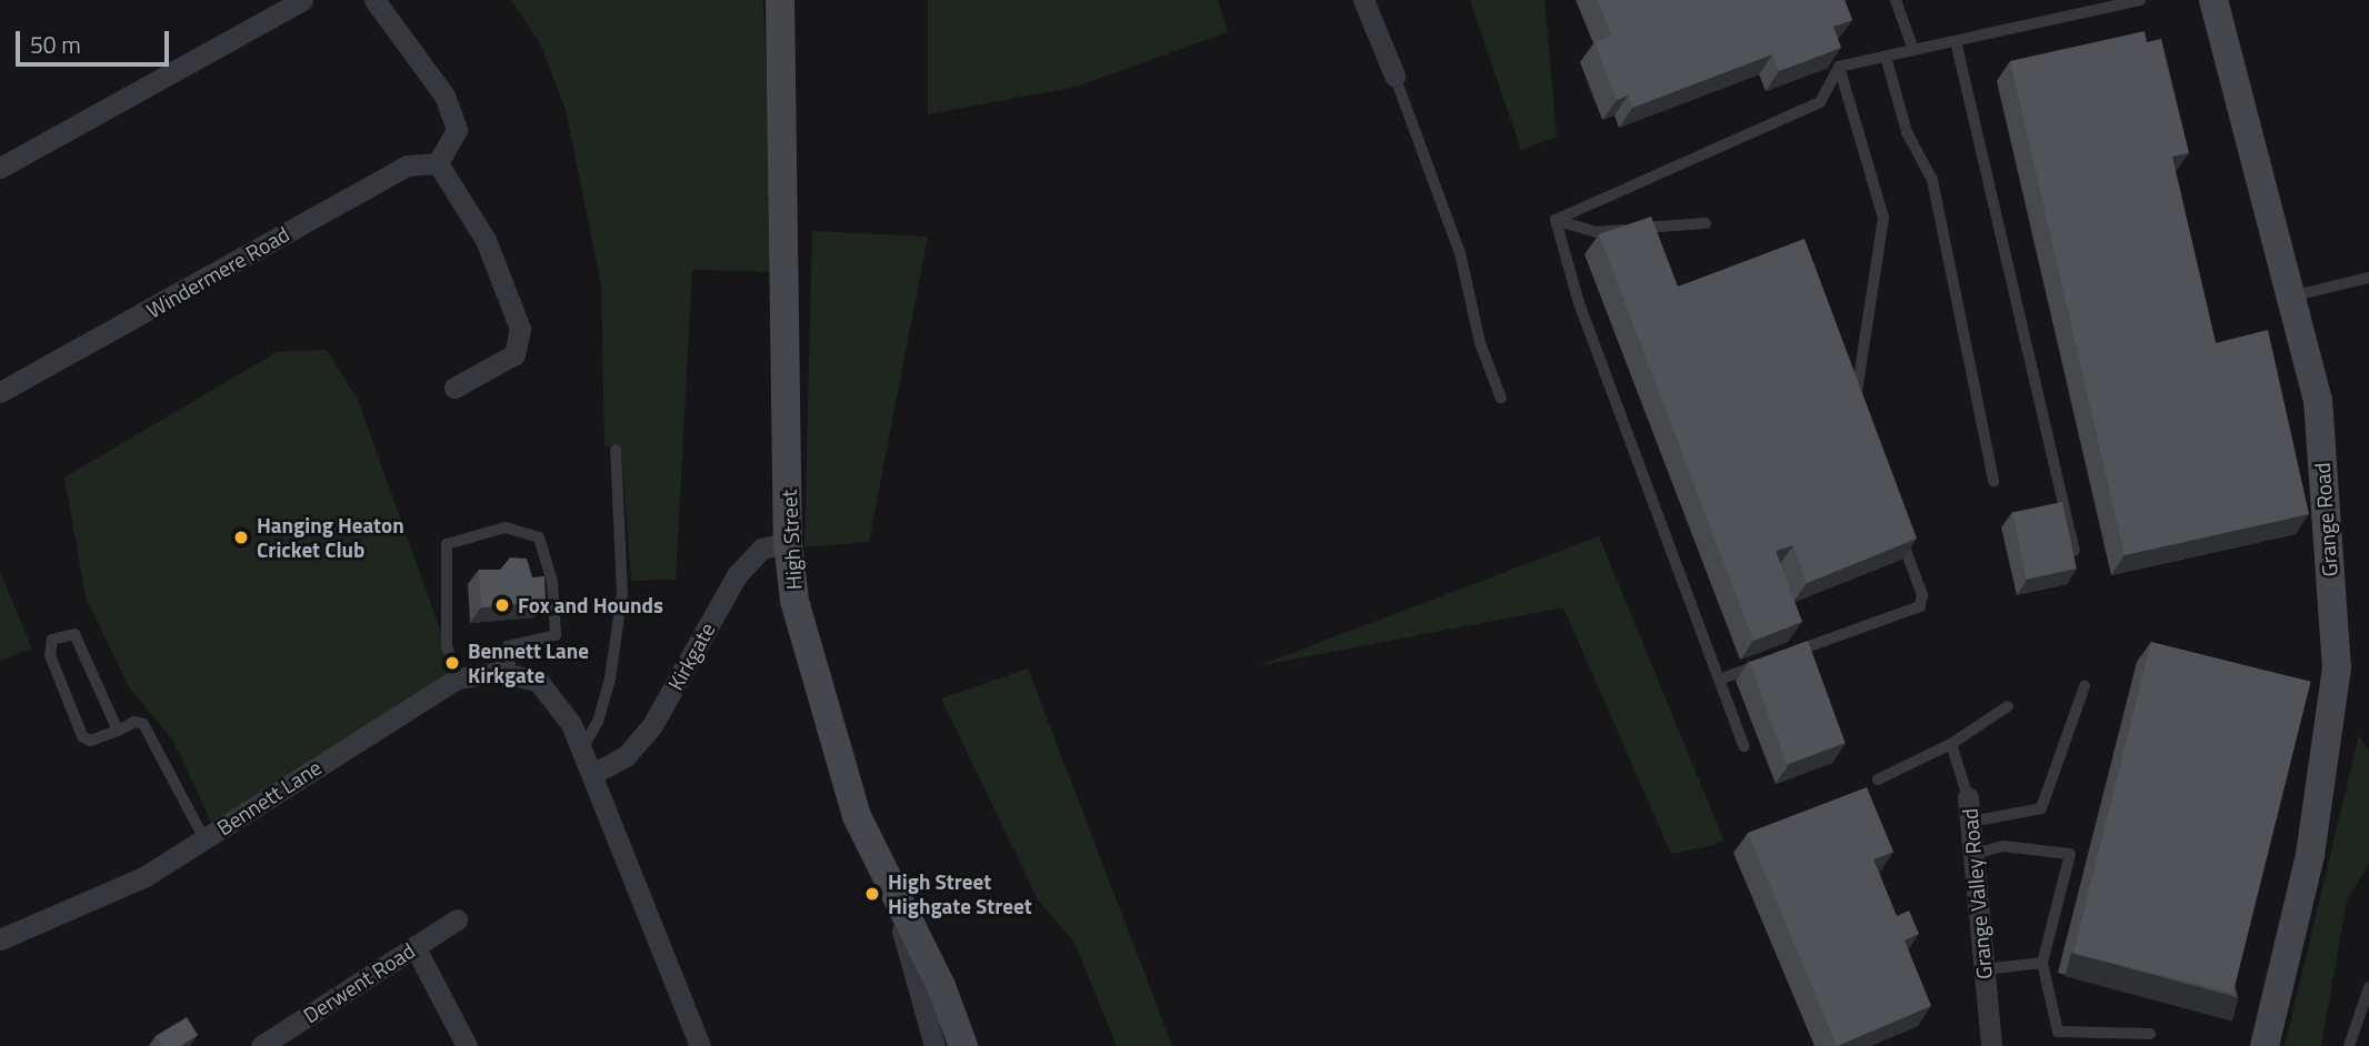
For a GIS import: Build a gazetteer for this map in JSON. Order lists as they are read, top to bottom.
{
  "streets": {
    "street": [
      "Windermere Road",
      "Grange Road",
      "High Street",
      "Kirkgate",
      "Bennett Lane",
      "Grange Valley Road",
      "Derwent Road"
    ]
  },
  "crossings": [
    ["High Street", "Kirkgate"]
  ],
  "places": [
    "Hanging Heaton Cricket Club",
    "Fox and Hounds",
    "Bennett Lane Kirkgate",
    "High Street Highgate Street"
  ],
  "scale_bar": "50 m"
}
